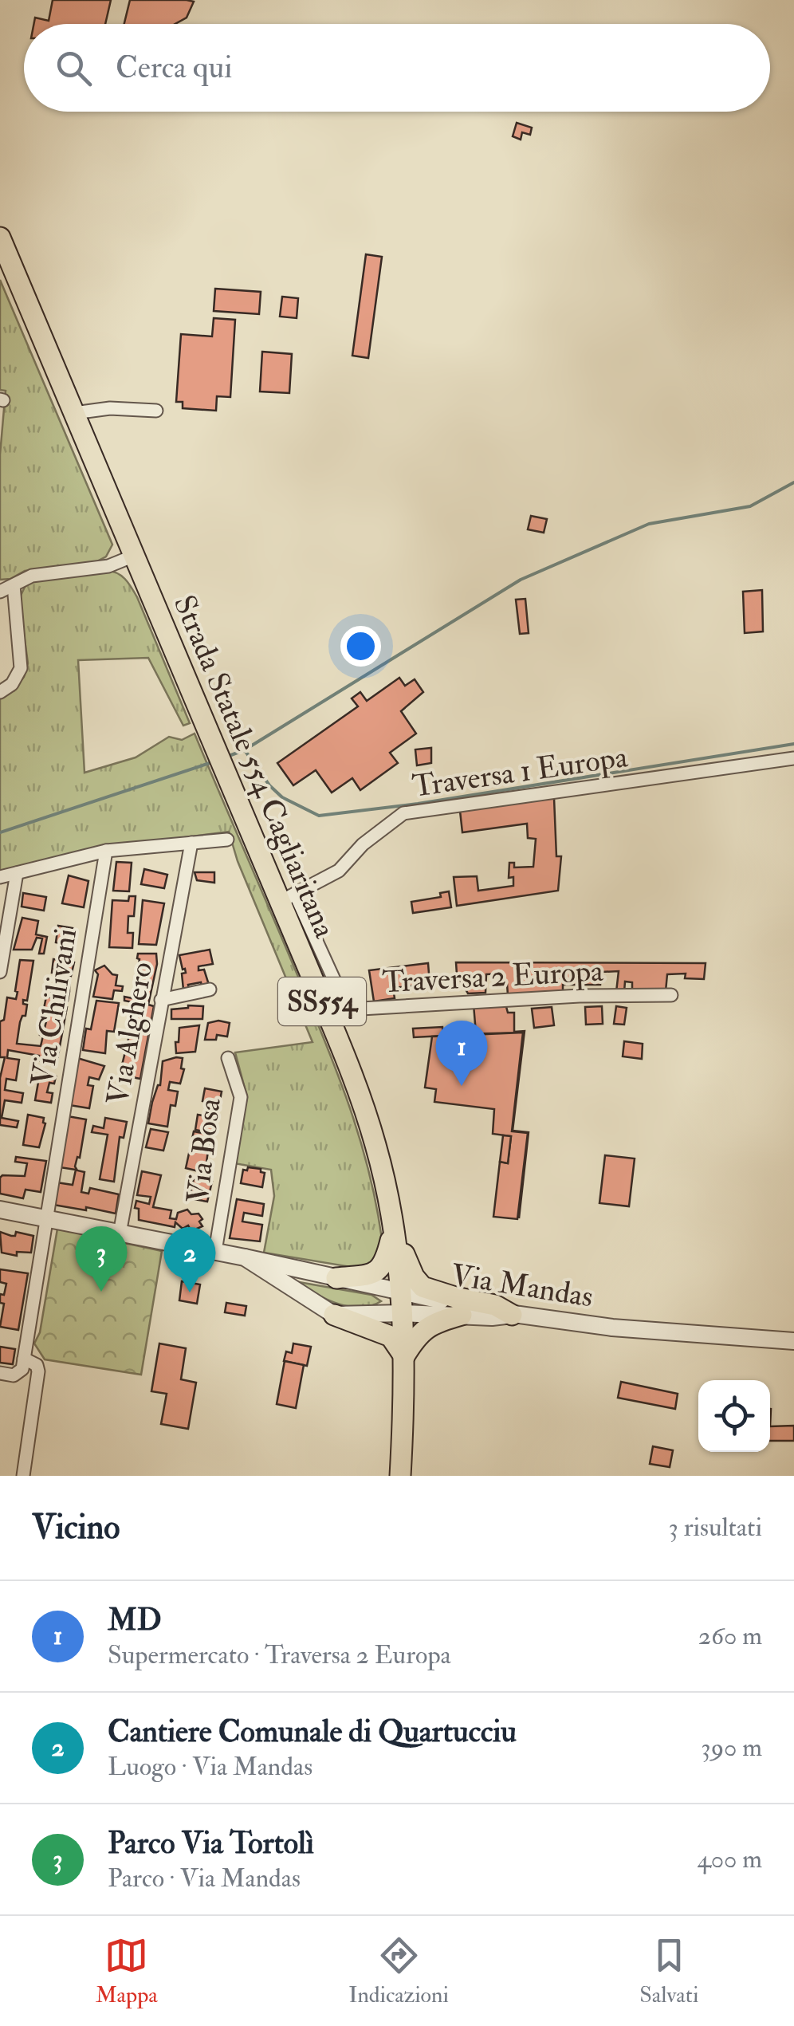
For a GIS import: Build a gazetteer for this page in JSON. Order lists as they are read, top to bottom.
{
  "streets": {
    "main road": ["Strada Statale 554 Cagliaritana", "SS554"],
    "street": [
      "Traversa 1 Europa",
      "Traversa 2 Europa",
      "Via Chilivani",
      "Via Alghero",
      "Via Bosa",
      "Via Mandas"
    ]
  },
  "crossings": [
    ["Strada Statale 554 Cagliaritana", "Traversa 1 Europa"],
    ["Strada Statale 554 Cagliaritana", "Traversa 2 Europa"],
    ["Strada Statale 554 Cagliaritana", "Via Mandas"],
    ["Traversa 1 Europa", "Traversa 2 Europa"],
    ["Via Bosa", "Via Mandas"]
  ],
  "page": {
    "search": "Cerca qui",
    "pins": ["1", "3", "2"],
    "heading": ["Vicino", "3 risultati"],
    "list": [
      {
        "mark": "1",
        "name": "MD",
        "note": "Supermercato · Traversa 2 Europa",
        "value": "260 m"
      },
      {
        "mark": "2",
        "name": "Cantiere Comunale di Quartucciu",
        "note": "Luogo · Via Mandas",
        "value": "390 m"
      },
      {
        "mark": "3",
        "name": "Parco Via Tortolì",
        "note": "Parco · Via Mandas",
        "value": "400 m"
      }
    ],
    "nav": ["Mappa", "Indicazioni", "Salvati"]
  }
}
